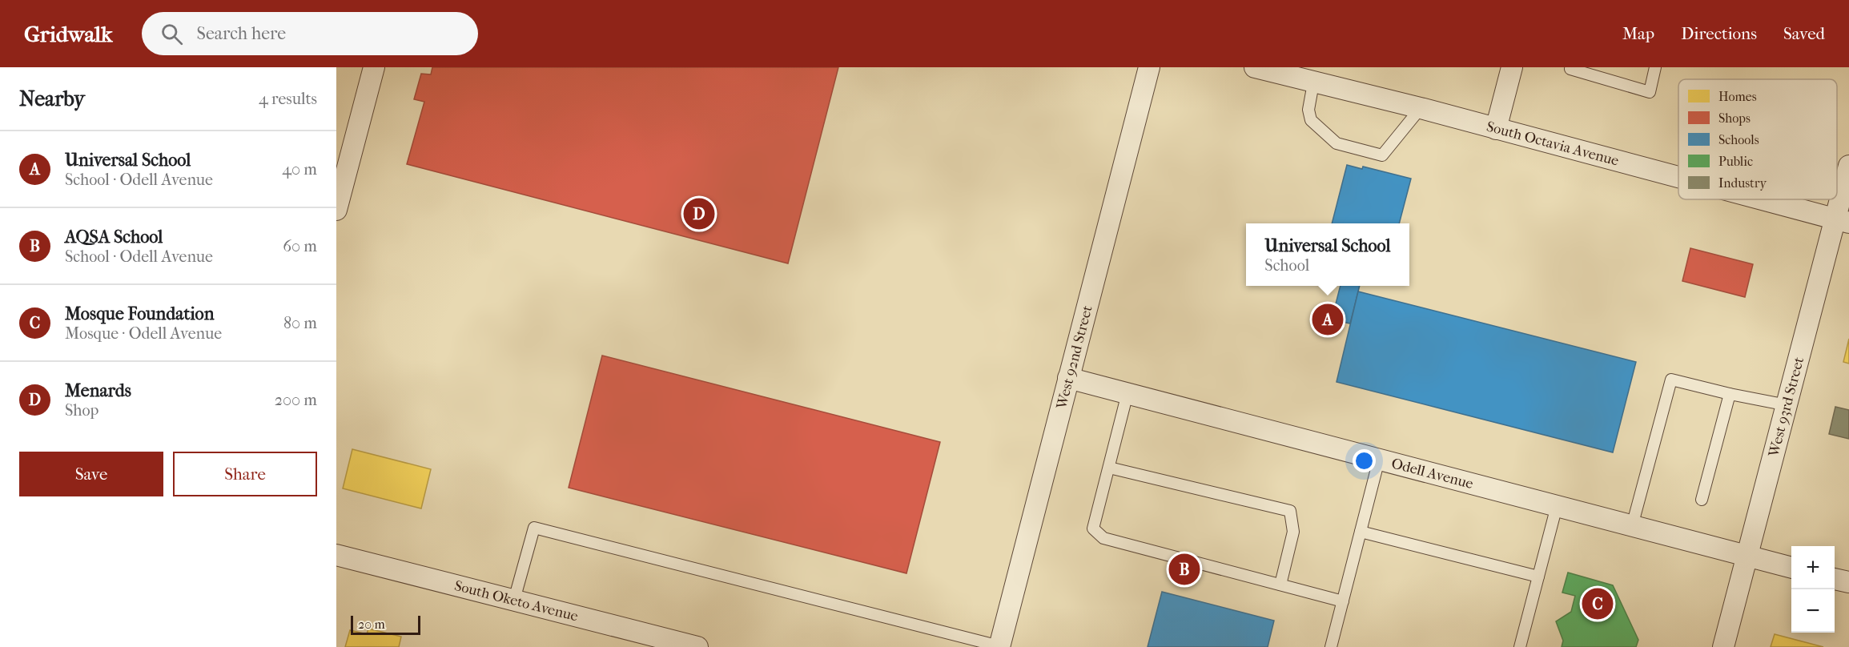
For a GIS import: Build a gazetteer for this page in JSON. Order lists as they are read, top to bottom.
{
  "streets": {
    "street": [
      "South Octavia Avenue",
      "West 92nd Street",
      "West 93rd Street",
      "Odell Avenue",
      "South Oketo Avenue"
    ]
  },
  "crossings": [
    ["South Octavia Avenue", "West 93rd Street"],
    ["West 92nd Street", "Odell Avenue"],
    ["West 93rd Street", "Odell Avenue"]
  ],
  "legend": [
    "Homes",
    "Shops",
    "Schools",
    "Public",
    "Industry"
  ],
  "scale_bar": "20 m",
  "page": {
    "header": "Gridwalk",
    "search": "Search here",
    "nav": ["Map", "Directions", "Saved"],
    "heading": ["Nearby", "4 results"],
    "list": [
      {
        "mark": "A",
        "name": "Universal School",
        "note": "School · Odell Avenue",
        "value": "40 m"
      },
      {
        "mark": "B",
        "name": "AQSA School",
        "note": "School · Odell Avenue",
        "value": "60 m"
      },
      {
        "mark": "C",
        "name": "Mosque Foundation",
        "note": "Mosque · Odell Avenue",
        "value": "80 m"
      },
      {
        "mark": "D",
        "name": "Menards",
        "note": "Shop",
        "value": "200 m"
      }
    ],
    "pins": [
      "D",
      "A",
      "B",
      "C"
    ],
    "popup": ["Universal School", "School"],
    "buttons": ["Save", "Share"],
    "map_buttons": ["+", "−"],
    "scale": "20 m"
  }
}
